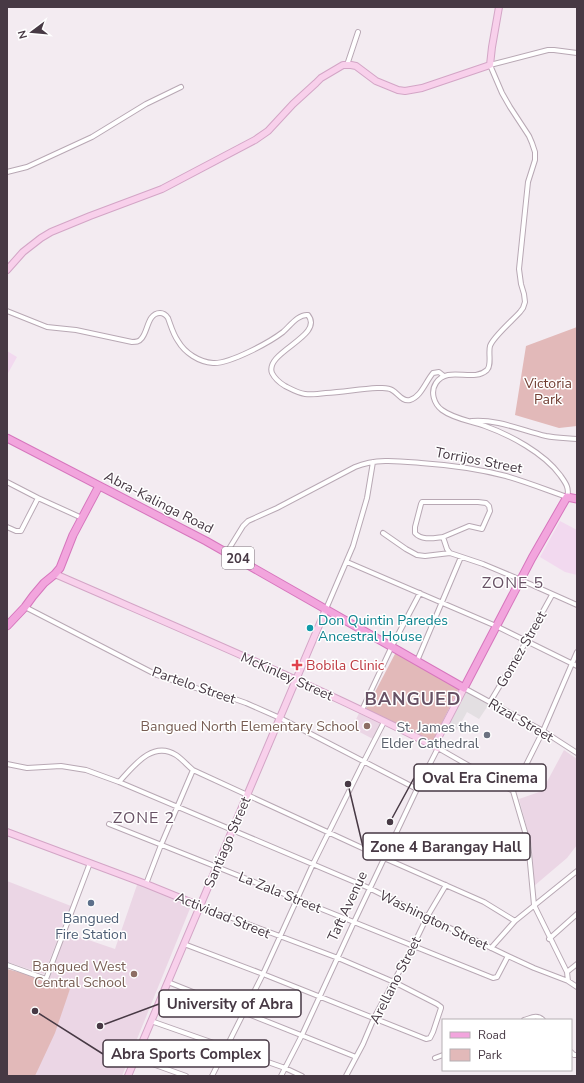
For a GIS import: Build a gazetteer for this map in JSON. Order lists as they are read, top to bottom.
{
  "streets": {
    "main road": [
      "Torrijos Street",
      "Abra-Kalinga Road",
      "204",
      "Taft Avenue"
    ],
    "street": [
      "Gomez Street",
      "McKinley Street",
      "Partelo Street",
      "Rizal Street",
      "Santiago Street",
      "La Zala Street",
      "Actividad Street",
      "Washington Street",
      "Arellano Street"
    ]
  },
  "crossings": [
    ["Torrijos Street", "Abra-Kalinga Road"],
    ["Torrijos Street", "Taft Avenue"],
    ["Abra-Kalinga Road", "Rizal Street"],
    ["Abra-Kalinga Road", "Santiago Street"],
    ["Abra-Kalinga Road", "Taft Avenue"],
    ["Gomez Street", "Rizal Street"],
    ["McKinley Street", "Santiago Street"],
    ["McKinley Street", "Taft Avenue"],
    ["Partelo Street", "Santiago Street"],
    ["Partelo Street", "Taft Avenue"],
    ["Rizal Street", "Taft Avenue"],
    ["Santiago Street", "La Zala Street"],
    ["Santiago Street", "Actividad Street"],
    ["Santiago Street", "Washington Street"],
    ["La Zala Street", "Taft Avenue"],
    ["La Zala Street", "Washington Street"],
    ["La Zala Street", "Arellano Street"],
    ["Taft Avenue", "Actividad Street"],
    ["Taft Avenue", "Washington Street"],
    ["Actividad Street", "Arellano Street"],
    ["Washington Street", "Arellano Street"]
  ],
  "districts": ["ZONE 5", "BANGUED", "ZONE 2"],
  "parks": ["Victoria Park"],
  "places": {
    "other": [
      "Don Quintin Paredes Ancestral House",
      "Bangued North Elementary School",
      "St. James the Elder Cathedral",
      "Zone 4 Barangay Hall",
      "Oval Era Cinema",
      "Bangued Fire Station",
      "Bangued West Central School",
      "Abra Sports Complex",
      "University of Abra"
    ],
    "health": ["Bobila Clinic"]
  },
  "legend": ["Road", "Park"],
  "north": "left"
}
